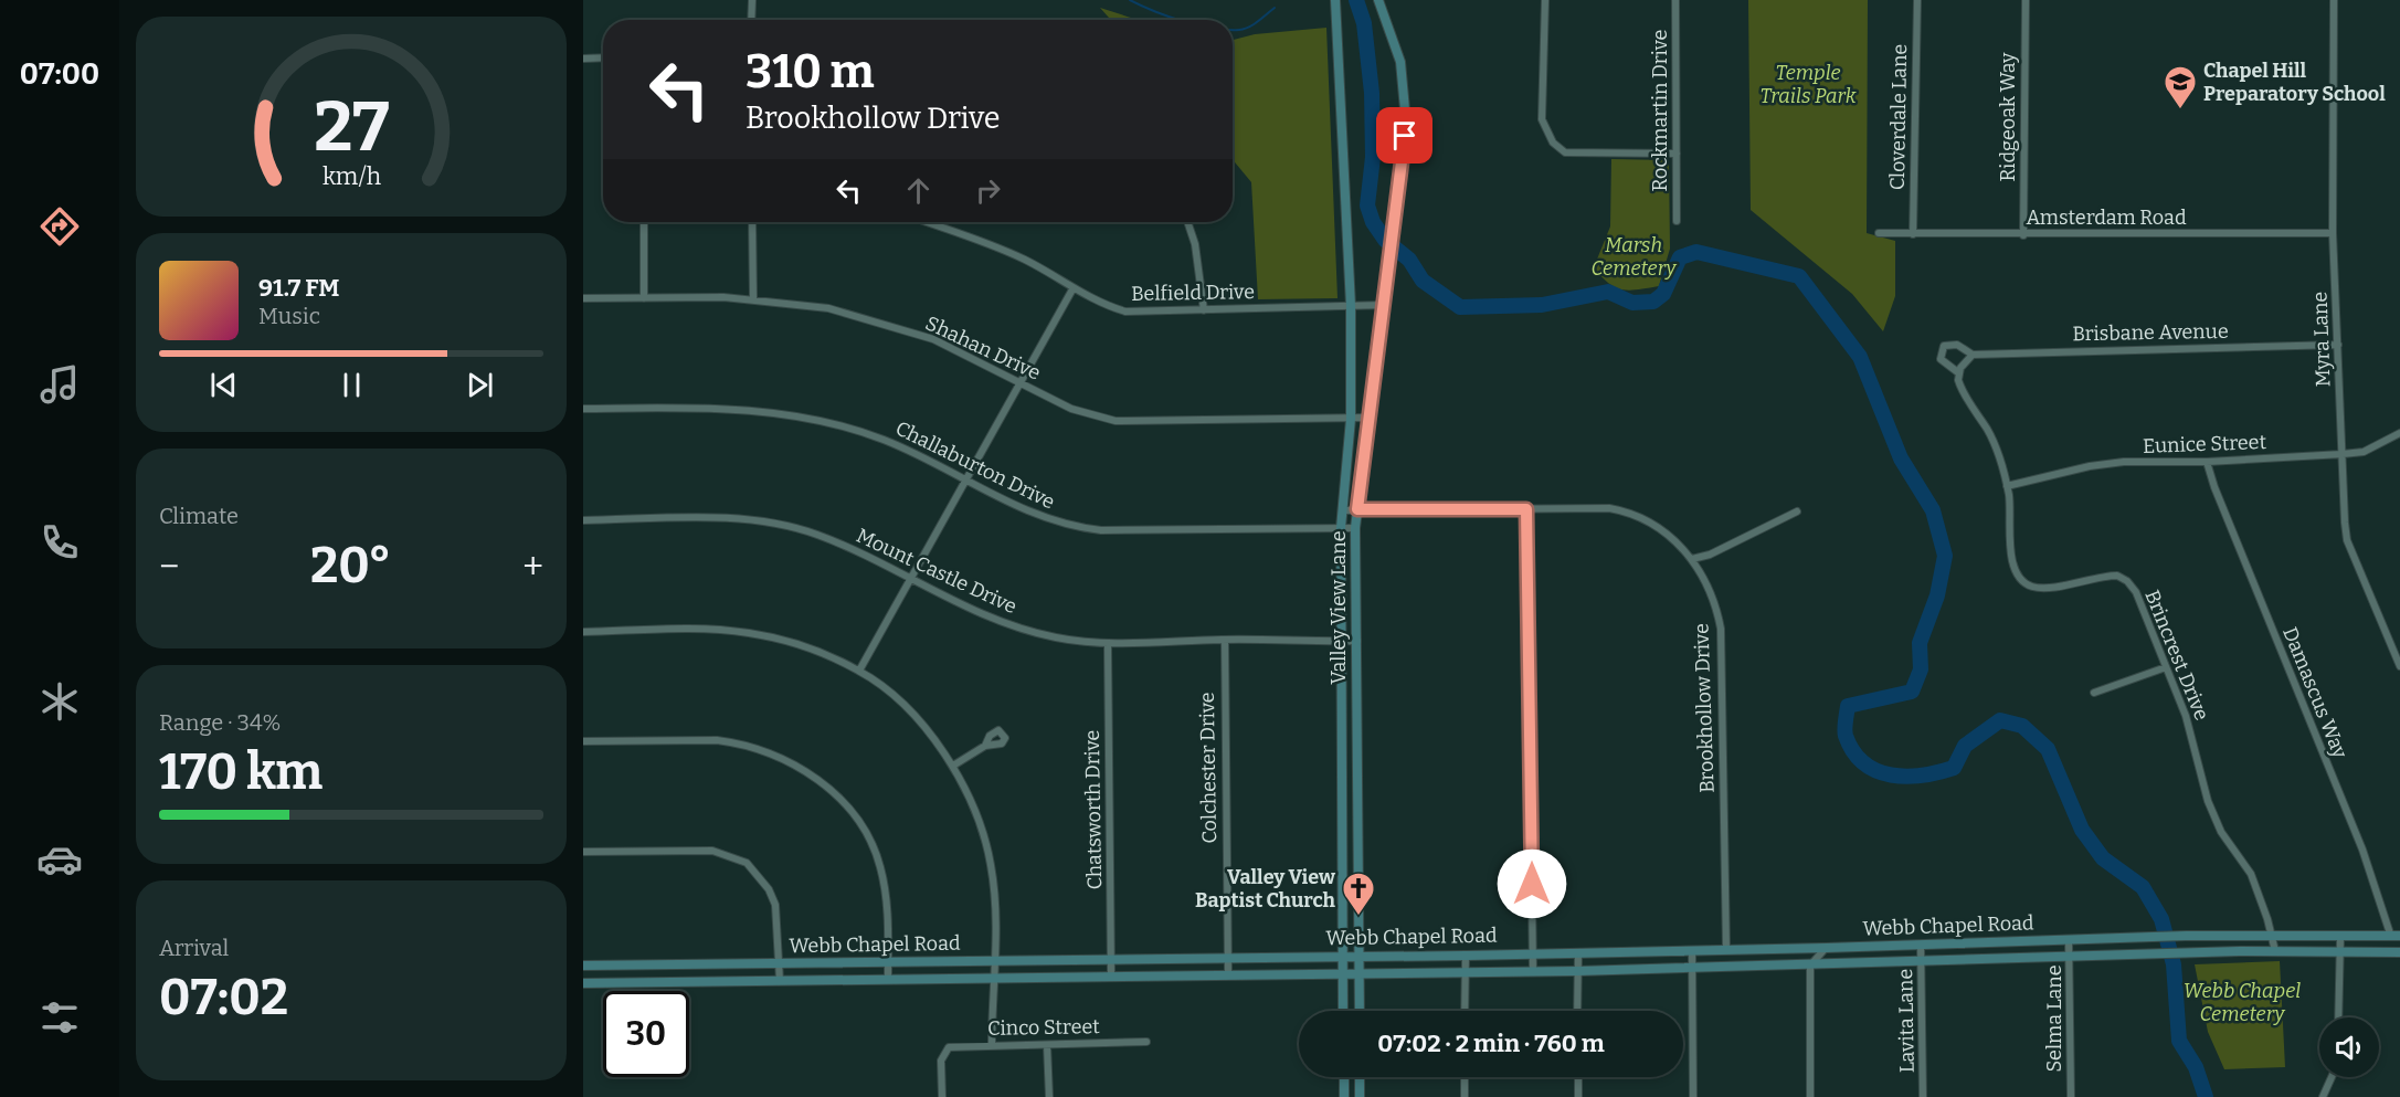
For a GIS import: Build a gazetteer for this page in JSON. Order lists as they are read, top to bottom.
{
  "streets": {
    "main road": ["Valley View Lane", "Webb Chapel Road"],
    "street": [
      "Rockmartin Drive",
      "Cloverdale Lane",
      "Ridgeoak Way",
      "Amsterdam Road",
      "Belfield Drive",
      "Brisbane Avenue",
      "Myra Lane",
      "Shahan Drive",
      "Eunice Street",
      "Challaburton Drive",
      "Mount Castle Drive",
      "Brincrest Drive",
      "Damascus Way",
      "Brookhollow Drive",
      "Colchester Drive",
      "Chatsworth Drive",
      "Selma Lane",
      "Lavita Lane",
      "Cinco Street"
    ]
  },
  "crossings": [
    ["Cloverdale Lane", "Amsterdam Road"],
    ["Ridgeoak Way", "Amsterdam Road"],
    ["Amsterdam Road", "Myra Lane"],
    ["Belfield Drive", "Valley View Lane"],
    ["Brisbane Avenue", "Myra Lane"],
    ["Brisbane Avenue", "Brincrest Drive"],
    ["Myra Lane", "Eunice Street"],
    ["Shahan Drive", "Valley View Lane"],
    ["Eunice Street", "Brincrest Drive"],
    ["Eunice Street", "Damascus Way"],
    ["Challaburton Drive", "Valley View Lane"],
    ["Mount Castle Drive", "Valley View Lane"],
    ["Mount Castle Drive", "Colchester Drive"],
    ["Mount Castle Drive", "Chatsworth Drive"],
    ["Valley View Lane", "Brookhollow Drive"],
    ["Valley View Lane", "Webb Chapel Road"],
    ["Brincrest Drive", "Webb Chapel Road"],
    ["Damascus Way", "Webb Chapel Road"],
    ["Brookhollow Drive", "Webb Chapel Road"],
    ["Colchester Drive", "Webb Chapel Road"],
    ["Chatsworth Drive", "Webb Chapel Road"],
    ["Webb Chapel Road", "Selma Lane"],
    ["Webb Chapel Road", "Lavita Lane"]
  ],
  "parks": ["Temple Trails Park", "Marsh Cemetery", "Webb Chapel Cemetery"],
  "places": {
    "school or university": ["Chapel Hill Preparatory School"],
    "church": ["Valley View Baptist Church"]
  },
  "page": {
    "tabs": "07:00",
    "turn": ["310 m", "Brookhollow Drive"],
    "song": ["91.7 FM", "Music"],
    "tile": [
      "Climate",
      ["Range · 34%", "170 km"],
      ["Arrival", "07:02"]
    ],
    "heat": ["−", "20°", "+"],
    "limit": "30",
    "trip": "07:02 · 2 min · 760 m",
    "gauge": ["27", "km/h"]
  }
}
